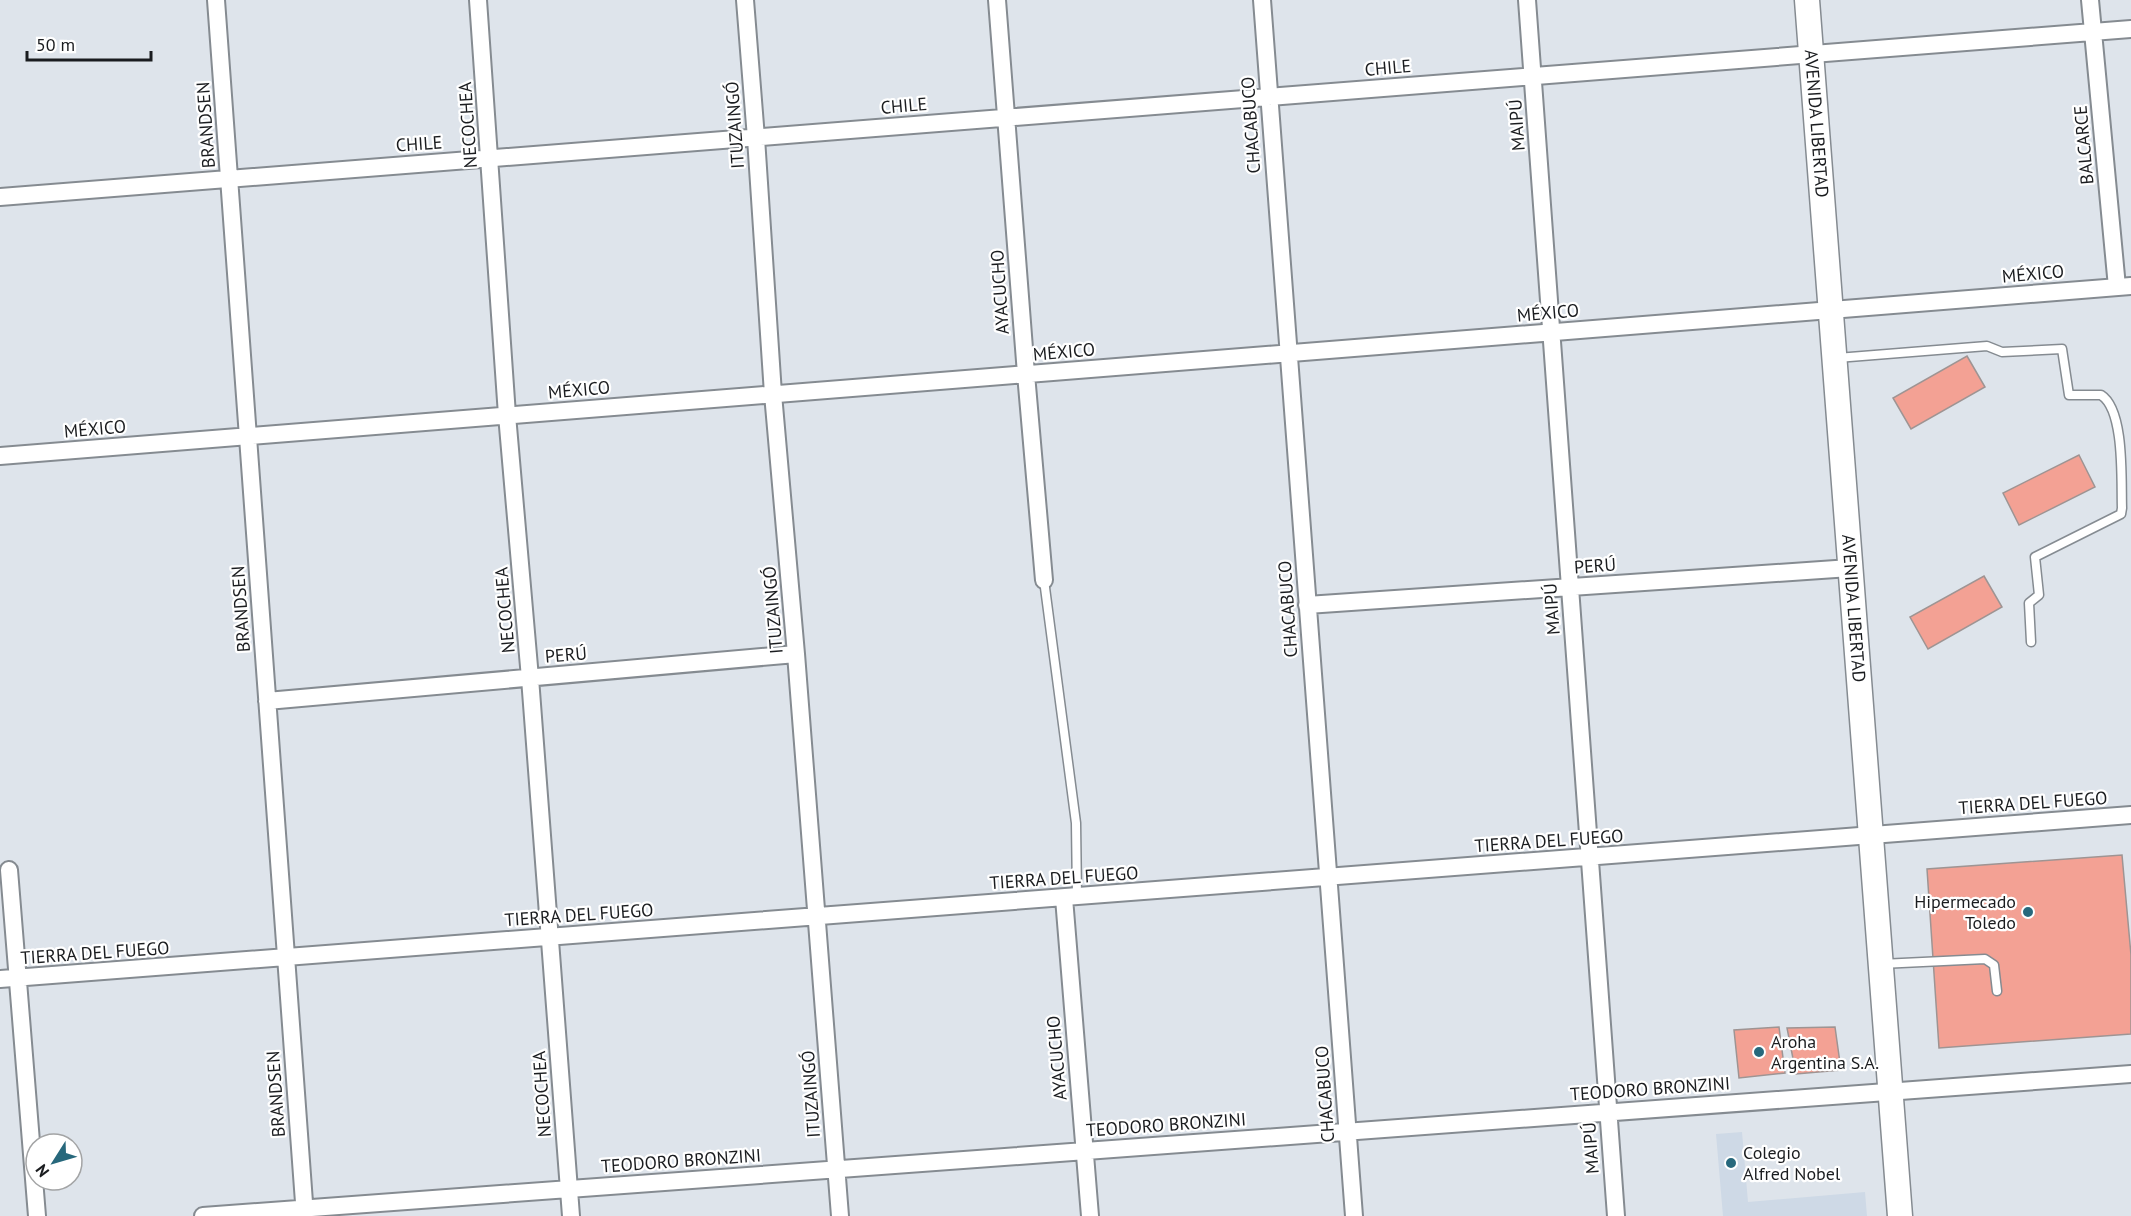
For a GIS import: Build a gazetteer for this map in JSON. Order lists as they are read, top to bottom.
{
  "streets": {
    "main road": ["AVENIDA LIBERTAD"],
    "street": [
      "CHILE",
      "BRANDSEN",
      "NECOCHEA",
      "ITUZAINGÓ",
      "CHACABUCO",
      "MAIPÚ",
      "BALCARCE",
      "MÉXICO",
      "AYACUCHO",
      "PERÚ",
      "TIERRA DEL FUEGO",
      "TEODORO BRONZINI"
    ]
  },
  "crossings": [
    ["CHILE", "AVENIDA LIBERTAD"],
    ["CHILE", "BRANDSEN"],
    ["CHILE", "NECOCHEA"],
    ["CHILE", "ITUZAINGÓ"],
    ["CHILE", "CHACABUCO"],
    ["CHILE", "MAIPÚ"],
    ["CHILE", "BALCARCE"],
    ["CHILE", "AYACUCHO"],
    ["AVENIDA LIBERTAD", "MÉXICO"],
    ["AVENIDA LIBERTAD", "PERÚ"],
    ["AVENIDA LIBERTAD", "TIERRA DEL FUEGO"],
    ["AVENIDA LIBERTAD", "TEODORO BRONZINI"],
    ["BRANDSEN", "MÉXICO"],
    ["BRANDSEN", "PERÚ"],
    ["BRANDSEN", "TIERRA DEL FUEGO"],
    ["BRANDSEN", "TEODORO BRONZINI"],
    ["NECOCHEA", "MÉXICO"],
    ["NECOCHEA", "PERÚ"],
    ["NECOCHEA", "TIERRA DEL FUEGO"],
    ["NECOCHEA", "TEODORO BRONZINI"],
    ["ITUZAINGÓ", "MÉXICO"],
    ["ITUZAINGÓ", "PERÚ"],
    ["ITUZAINGÓ", "TIERRA DEL FUEGO"],
    ["ITUZAINGÓ", "TEODORO BRONZINI"],
    ["CHACABUCO", "MÉXICO"],
    ["CHACABUCO", "PERÚ"],
    ["CHACABUCO", "TIERRA DEL FUEGO"],
    ["CHACABUCO", "TEODORO BRONZINI"],
    ["MAIPÚ", "MÉXICO"],
    ["MAIPÚ", "PERÚ"],
    ["MAIPÚ", "TIERRA DEL FUEGO"],
    ["MAIPÚ", "TEODORO BRONZINI"],
    ["BALCARCE", "MÉXICO"],
    ["MÉXICO", "AYACUCHO"],
    ["AYACUCHO", "TIERRA DEL FUEGO"],
    ["AYACUCHO", "TEODORO BRONZINI"]
  ],
  "places": ["Hipermecado Toledo", "Aroha Argentina S.A.", "Colegio Alfred Nobel"],
  "scale_bar": "50 m",
  "north": "bottom left"
}
